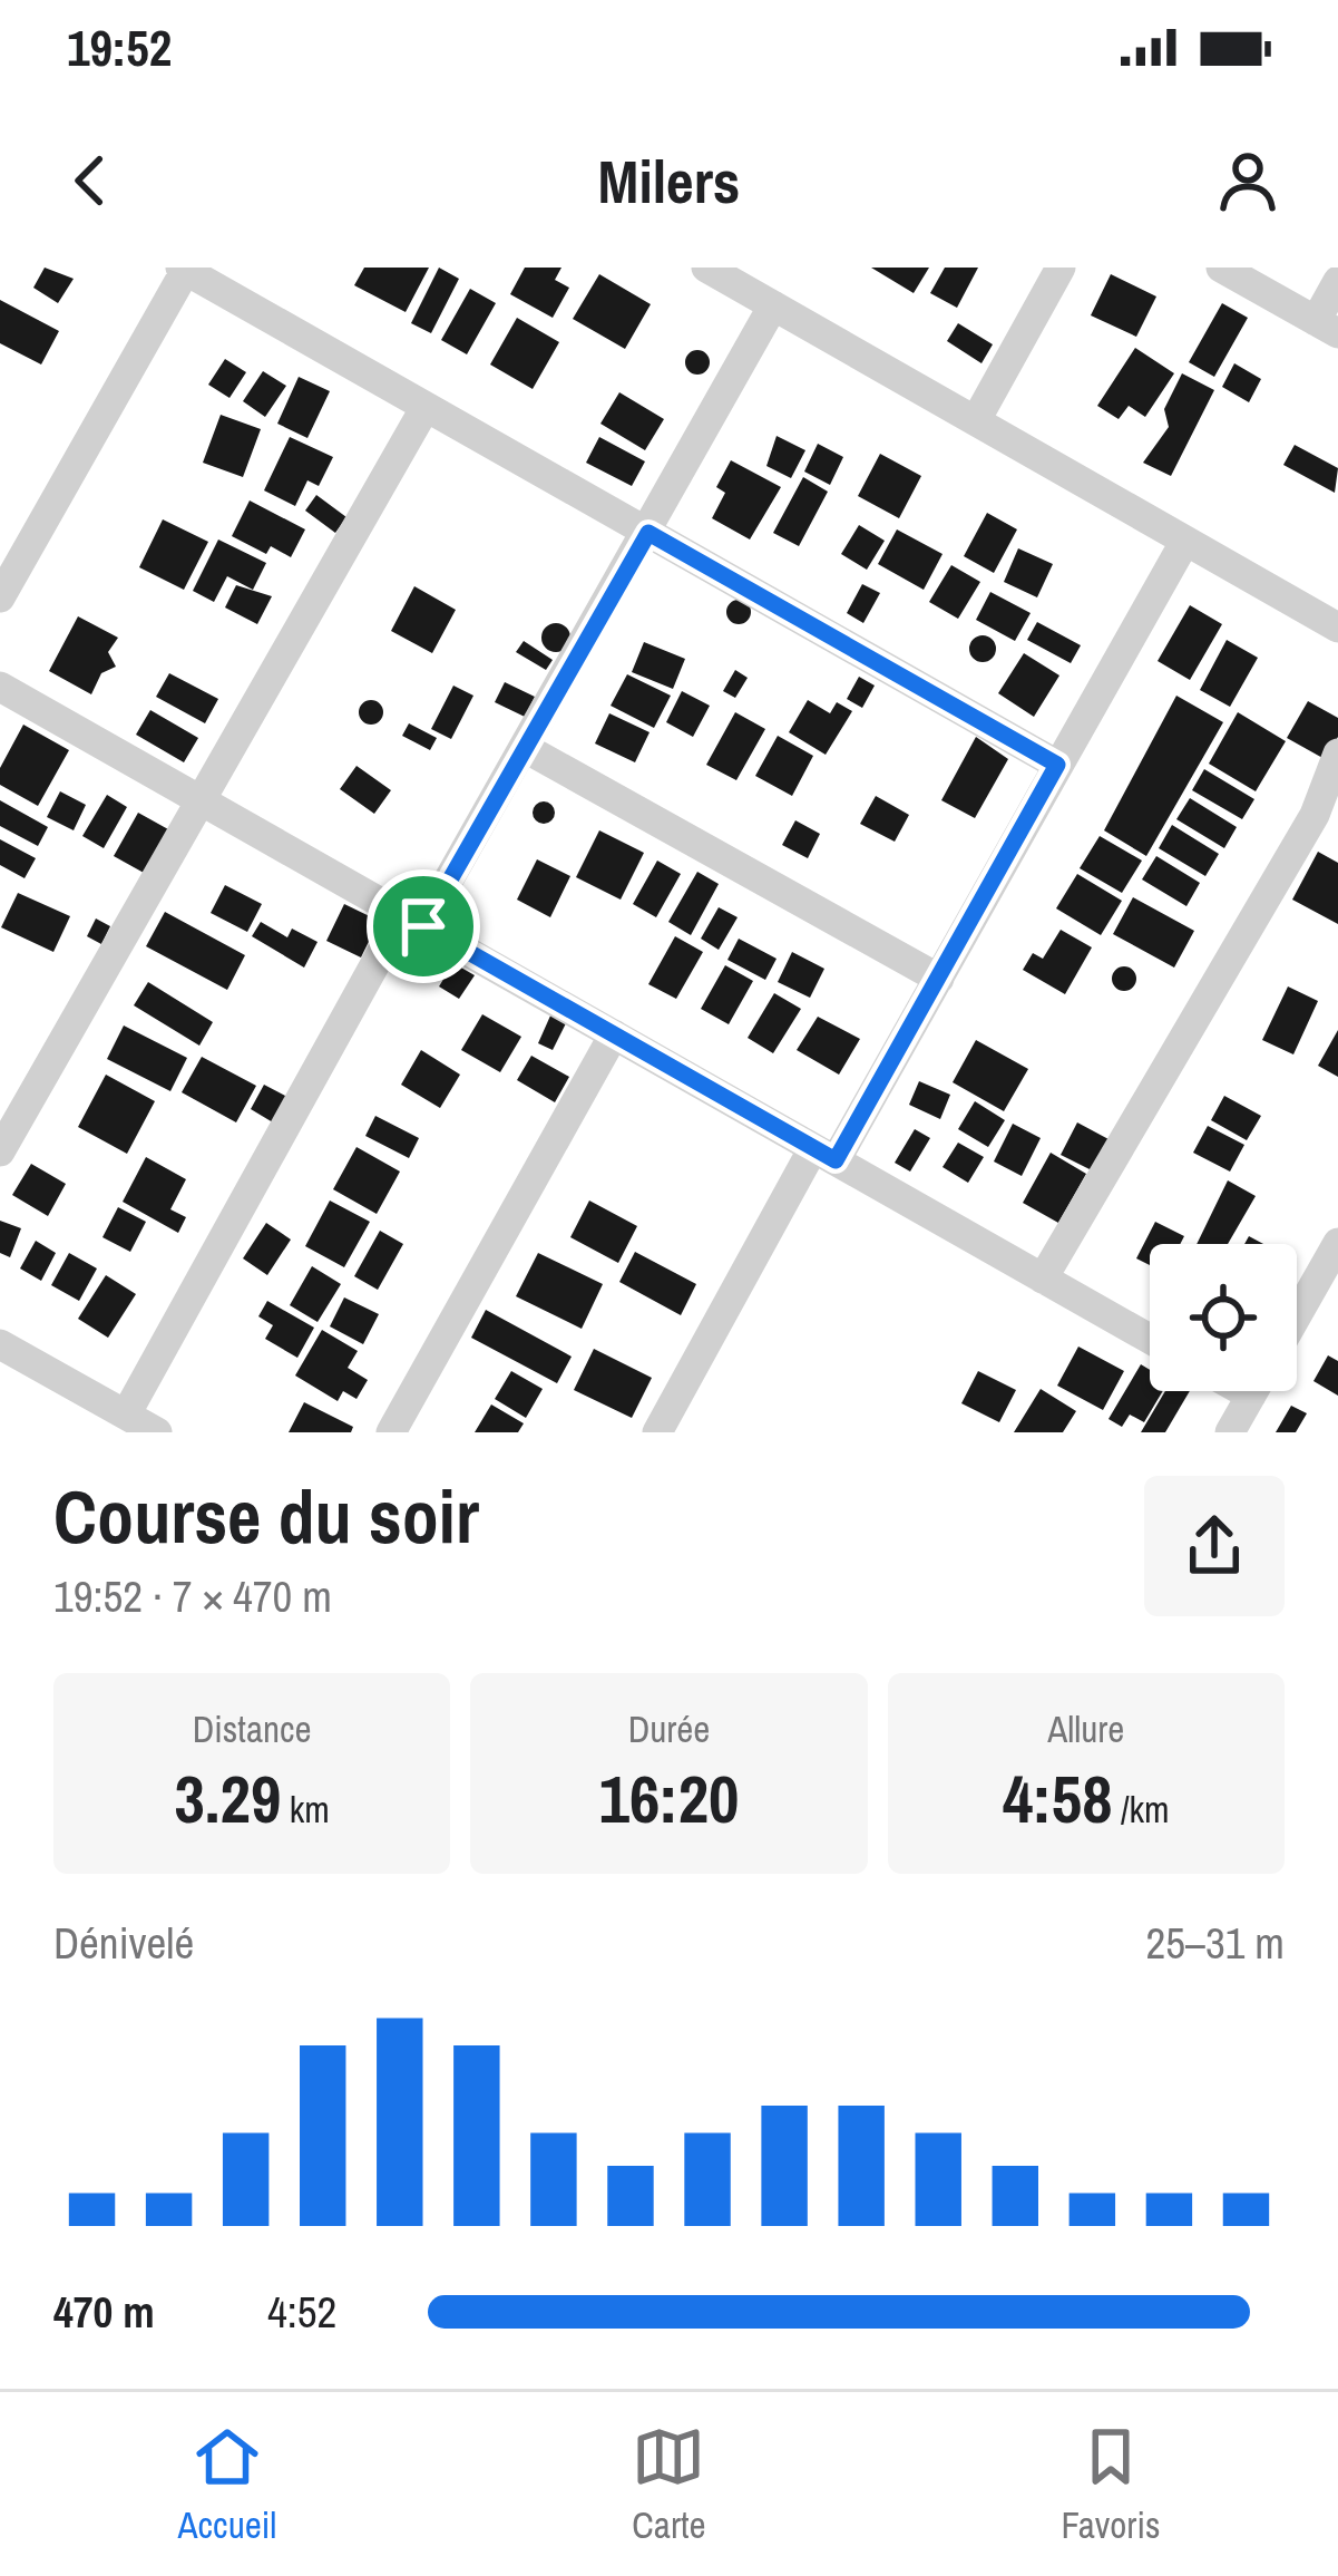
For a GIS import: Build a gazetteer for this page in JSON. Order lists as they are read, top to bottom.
{
  "page": {
    "status": "19:52",
    "header": "Milers",
    "heading": ["Course du soir", "19:52 · 7 × 470 m"],
    "stats": [
      ["Distance", "3.29 km"],
      ["Durée", "16:20"],
      ["Allure", "4:58 /km"]
    ],
    "chart": ["Dénivelé", "25–31 m"],
    "list": [
      {
        "name": "470 m",
        "note": "4:52"
      }
    ],
    "tabs": ["Accueil", "Carte", "Favoris"]
  }
}
